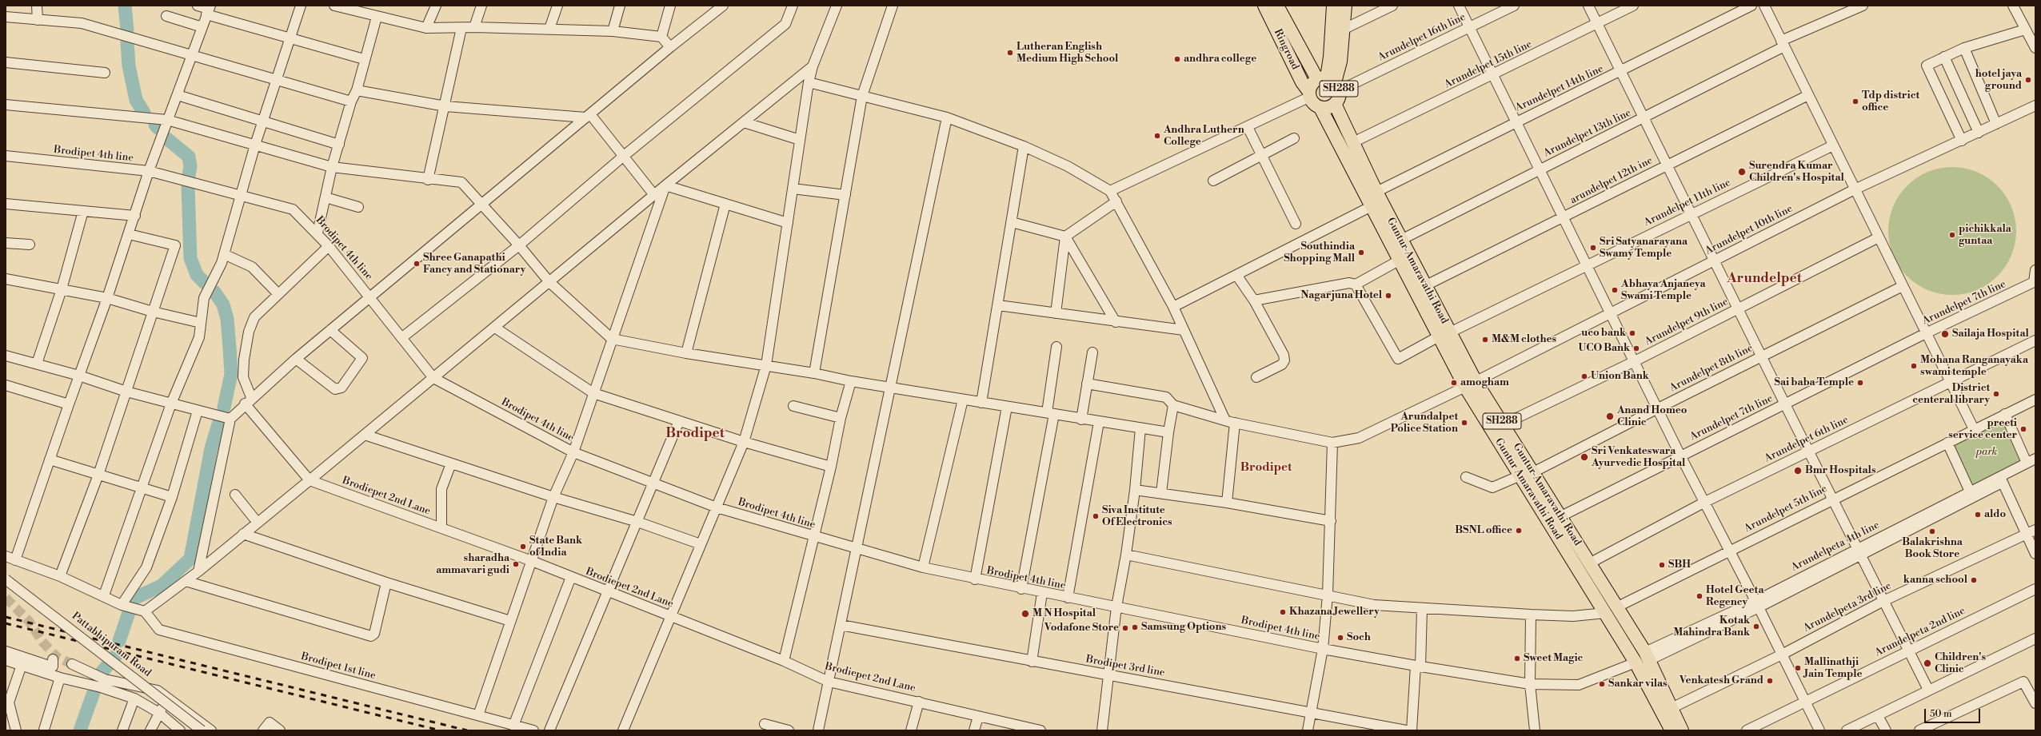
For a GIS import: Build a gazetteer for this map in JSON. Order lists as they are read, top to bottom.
{
  "streets": {
    "main road": [
      "Ringroad",
      "SH288",
      "Guntur-Amaravathi Road",
      "Guntur Amaravathi Road"
    ],
    "street": [
      "Arundelpet 16th line",
      "Arundelpet 15th line",
      "Arundelpet 14th line",
      "Arundelpet 13th line",
      "Brodipet 4th line",
      "arundelpet 12th ine",
      "Arundelpet 11th line",
      "Arundelpet 10th line",
      "Arundelpet 7th line",
      "Arundelpet 9th line",
      "Arundelpet 8th line",
      "Arundelpet 6th line",
      "Brodiepet 2nd Lane",
      "Arundelpet 5th line",
      "Arundelpeta 4th line",
      "Arundelpeta 3rd line",
      "Arundelpeta 2nd line",
      "Pattabhipuram Road",
      "Brodipet 1st line",
      "Brodipet 3rd line"
    ]
  },
  "crossings": [
    ["Arundelpet 16th line", "Ringroad"],
    ["Arundelpet 16th line", "SH288"],
    ["Arundelpet 16th line", "Guntur-Amaravathi Road"],
    ["Arundelpet 16th line", "Guntur Amaravathi Road"],
    ["Ringroad", "SH288"],
    ["Ringroad", "Guntur-Amaravathi Road"],
    ["Ringroad", "Guntur Amaravathi Road"],
    ["Arundelpet 15th line", "Guntur-Amaravathi Road"],
    ["SH288", "Guntur-Amaravathi Road"],
    ["SH288", "Guntur Amaravathi Road"],
    ["Arundelpet 14th line", "Guntur-Amaravathi Road"],
    ["Arundelpet 13th line", "Guntur-Amaravathi Road"],
    ["Brodipet 4th line", "Guntur Amaravathi Road"],
    ["arundelpet 12th ine", "Guntur-Amaravathi Road"],
    ["arundelpet 12th ine", "Guntur Amaravathi Road"],
    ["Arundelpet 11th line", "Guntur Amaravathi Road"],
    ["Arundelpet 10th line", "Guntur-Amaravathi Road"],
    ["Arundelpet 10th line", "Guntur Amaravathi Road"],
    ["Guntur-Amaravathi Road", "Arundelpet 7th line"],
    ["Guntur-Amaravathi Road", "Arundelpet 9th line"],
    ["Guntur-Amaravathi Road", "Arundelpet 8th line"],
    ["Guntur-Amaravathi Road", "Arundelpet 6th line"],
    ["Guntur-Amaravathi Road", "Guntur Amaravathi Road"],
    ["Guntur-Amaravathi Road", "Arundelpet 5th line"],
    ["Guntur-Amaravathi Road", "Arundelpeta 4th line"],
    ["Guntur-Amaravathi Road", "Arundelpeta 3rd line"],
    ["Arundelpet 8th line", "Guntur Amaravathi Road"],
    ["Guntur Amaravathi Road", "Arundelpet 5th line"],
    ["Guntur Amaravathi Road", "Arundelpeta 3rd line"]
  ],
  "districts": ["Arundelpet", "Brodipet", "Brodipet"],
  "parks": ["park"],
  "places": [
    "Lutheran English Medium High School",
    "andhra college",
    "hotel jaya ground",
    "Tdp district office",
    "Andhra Luthern College",
    "Surendra Kumar Children's Hospital",
    "pichikkala guntaa",
    "Sri Satyanarayana Swamy Temple",
    "Southindia Shopping Mall",
    "Shree Ganapathi Fancy and Stationary",
    "Abhaya Anjaneya Swami Temple",
    "Nagarjuna Hotel",
    "uco bank",
    "Sailaja Hospital",
    "M&M clothes",
    "UCO Bank",
    "Mohana Ranganayaka swami temple",
    "Union Bank",
    "amogham",
    "Sai baba Temple",
    "District centeral library",
    "Anand Homeo Clinic",
    "Arundalpet Police Station",
    "preeti service center",
    "Sri Venkateswara Ayurvedic Hospital",
    "Bmr Hospitals",
    "aldo",
    "Siva Institute Of Electronics",
    "BSNL office",
    "Balakrishna Book Store",
    "State Bank of India",
    "sharadha ammavari gudi",
    "SBH",
    "kanna school",
    "Hotel Geeta Regency",
    "Khazana Jewellery",
    "M N Hospital",
    "Kotak Mahindra Bank",
    "Samsung Options",
    "Vodafone Store",
    "Soch",
    "Sweet Magic",
    "Children's Clinic",
    "Mallinathji Jain Temple",
    "Venkatesh Grand",
    "Sankar vilas"
  ],
  "scale_bar": "50 m"
}
